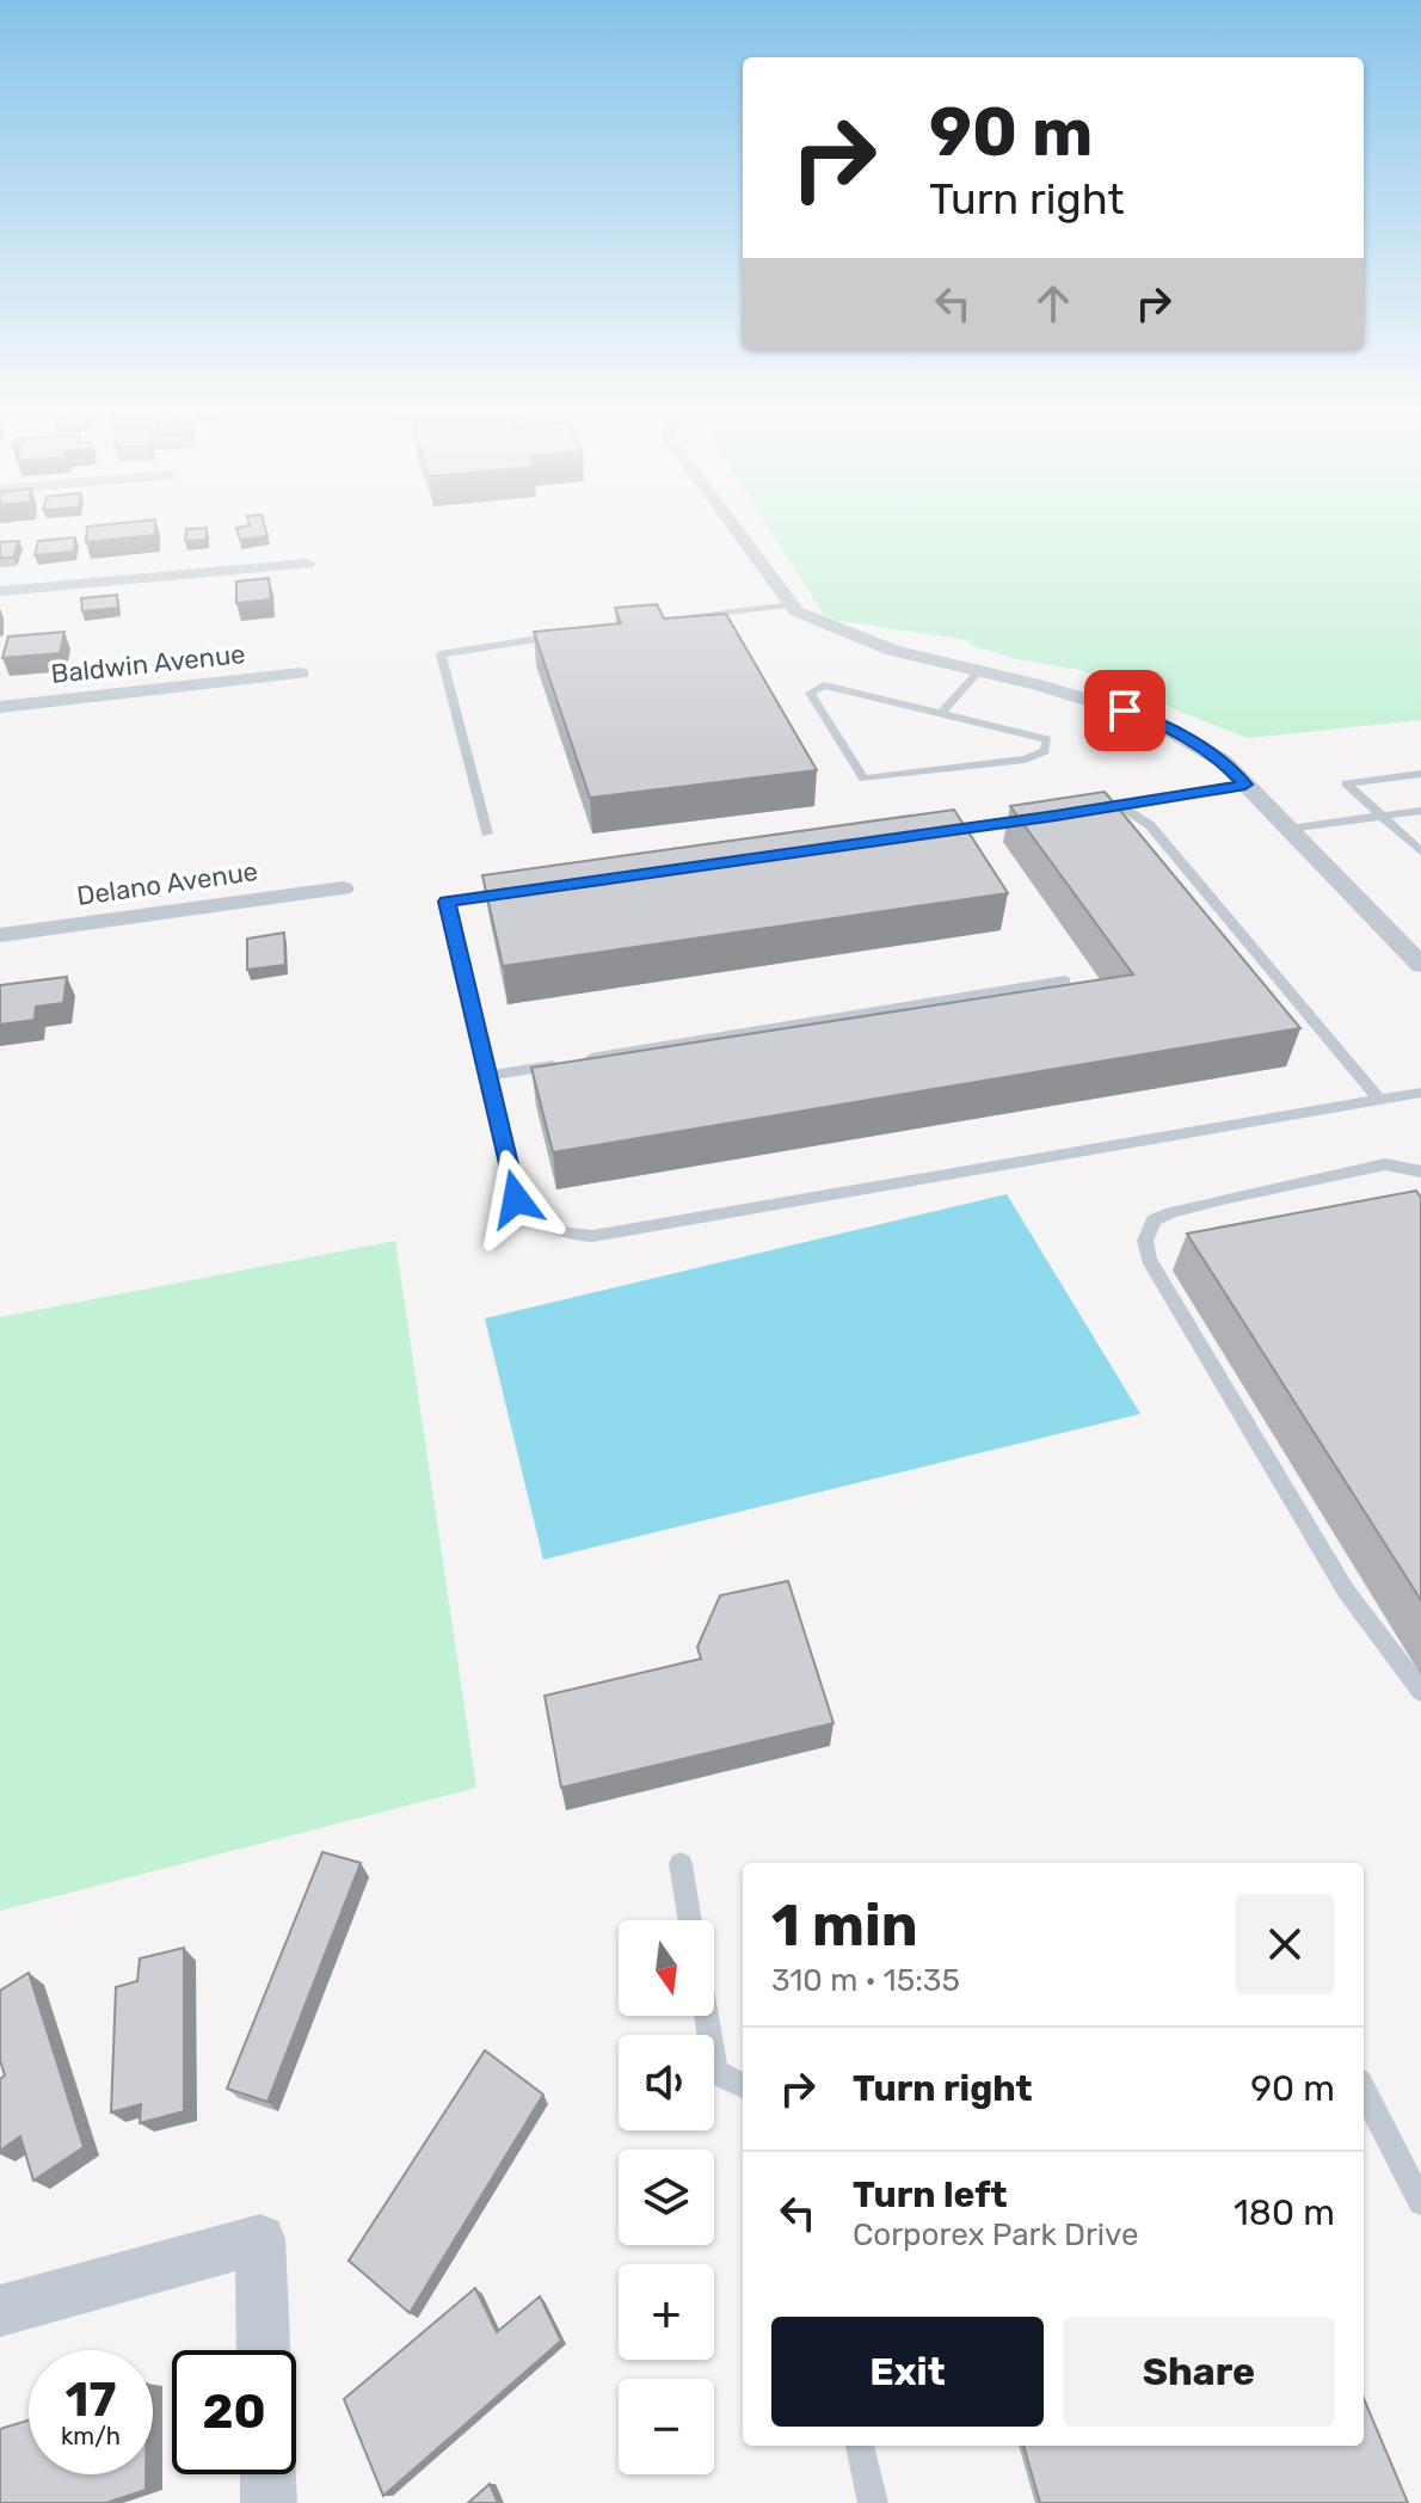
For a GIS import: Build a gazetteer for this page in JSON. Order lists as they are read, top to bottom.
{
  "streets": {
    "street": ["Baldwin Avenue", "Delano Avenue"]
  },
  "north": "bottom",
  "page": {
    "turn": ["90 m", "Turn right"],
    "heading": ["1 min", "310 m · 15:35"],
    "map_buttons": ["+", "−"],
    "list": [
      {
        "name": "Turn right",
        "value": "90 m"
      },
      {
        "name": "Turn left",
        "note": "Corporex Park Drive",
        "value": "180 m"
      }
    ],
    "buttons": ["Exit", "Share"],
    "speed": "17 km/h",
    "limit": "20"
  }
}
